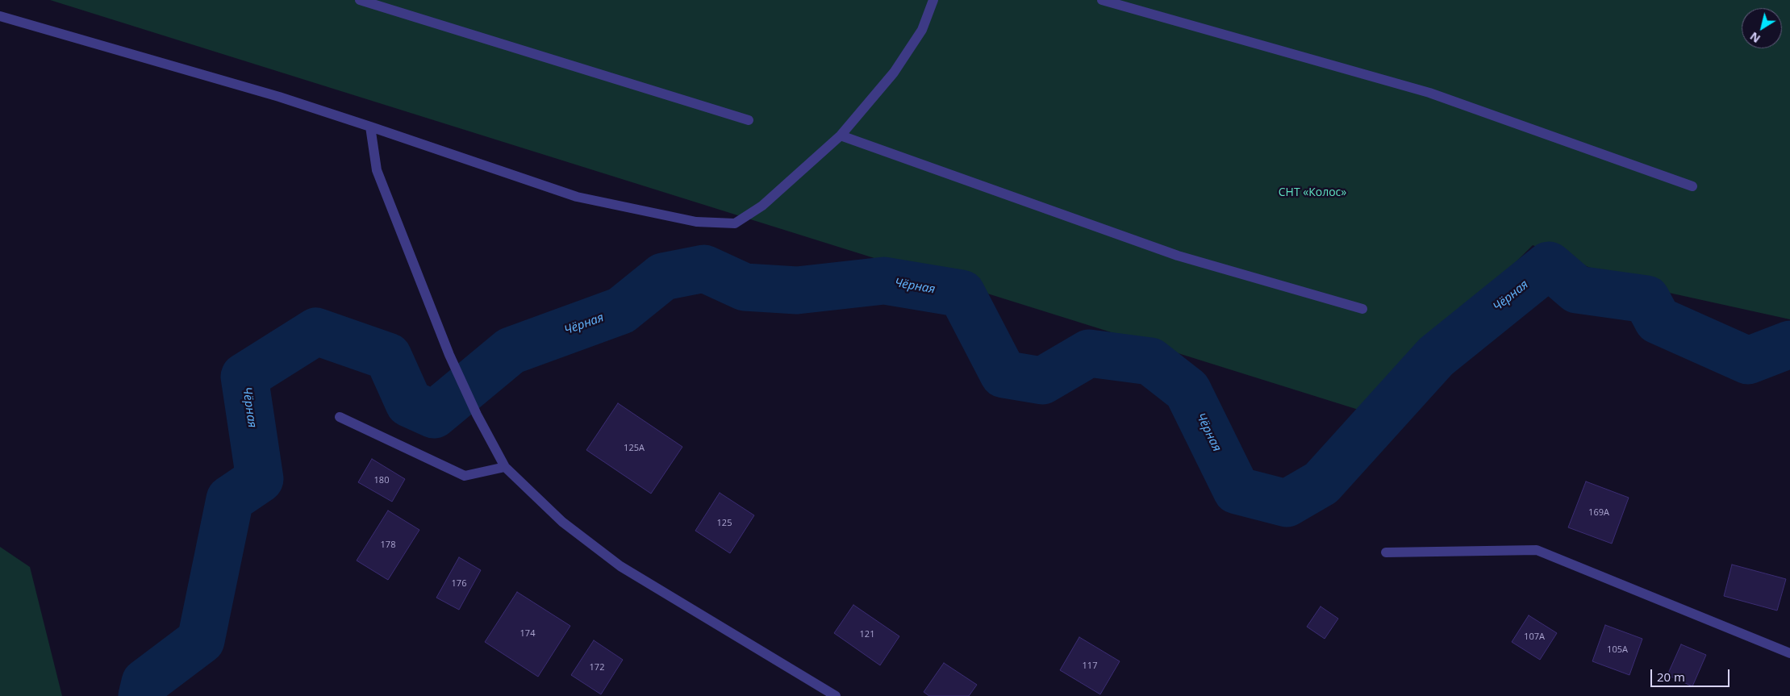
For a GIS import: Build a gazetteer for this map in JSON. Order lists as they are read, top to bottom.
{
  "water": ["Чёрная"],
  "parks": ["СНТ «Колос»"],
  "house_numbers": [
    "125А",
    "180",
    "169А",
    "125",
    "178",
    "176",
    "174",
    "121",
    "107А",
    "105А",
    "117",
    "172"
  ],
  "scale_bar": "20 m",
  "north": "bottom left"
}
